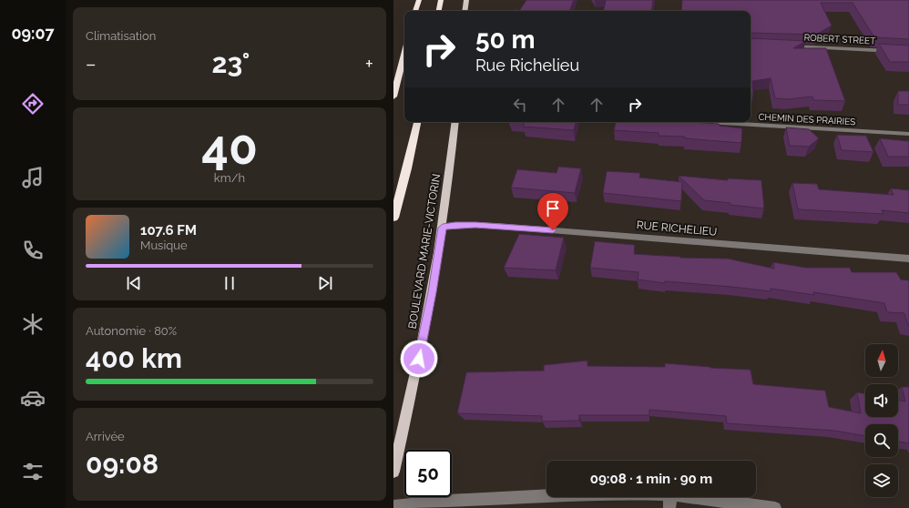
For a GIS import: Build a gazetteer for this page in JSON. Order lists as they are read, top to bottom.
{
  "streets": {
    "main road": ["BOULEVARD MARIE-VICTORIN"],
    "street": ["ROBERT STREET", "CHEMIN DES PRAIRIES", "RUE RICHELIEU"]
  },
  "crossings": [
    ["RUE RICHELIEU", "BOULEVARD MARIE-VICTORIN"]
  ],
  "north": "top",
  "page": {
    "tabs": "09:07",
    "tile": [
      "Climatisation",
      ["40", "km/h"],
      ["Autonomie · 80%", "400 km"],
      ["Arrivée", "09:08"]
    ],
    "turn": ["50 m", "Rue Richelieu"],
    "heat": ["−", "23°", "+"],
    "song": ["107.6 FM", "Musique"],
    "limit": "50",
    "trip": "09:08 · 1 min · 90 m"
  }
}
